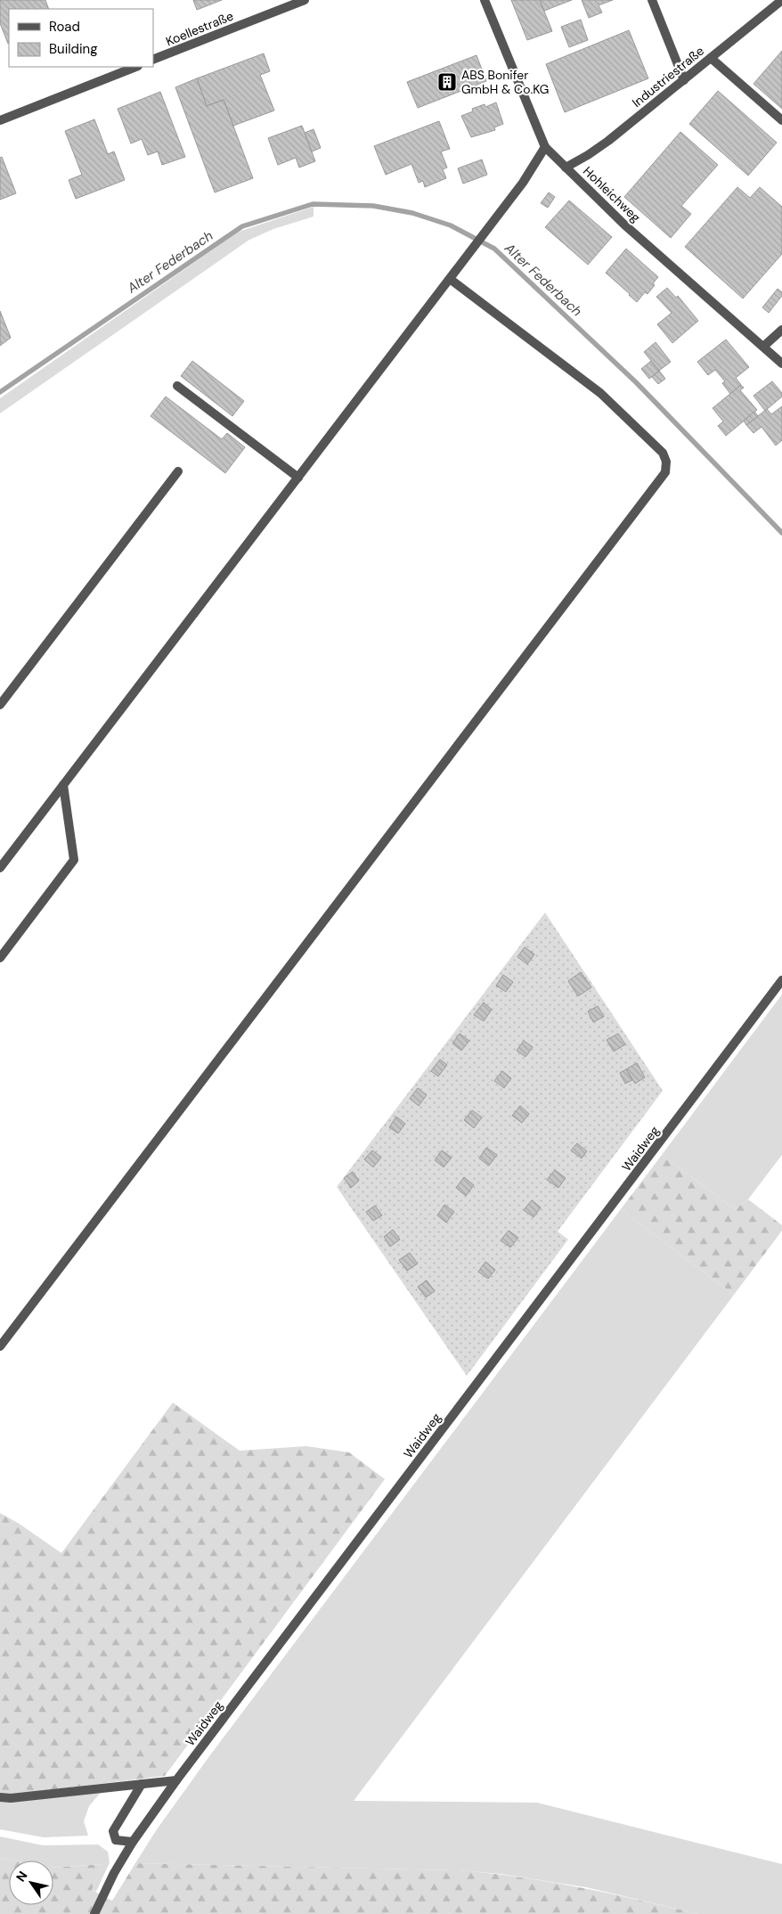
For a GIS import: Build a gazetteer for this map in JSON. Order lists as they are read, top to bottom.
{
  "streets": {
    "street": [
      "Koellestraße",
      "Industriestraße",
      "Hohleichweg",
      "Waidweg"
    ]
  },
  "crossings": [
    ["Industriestraße", "Hohleichweg"]
  ],
  "water": ["Alter Federbach"],
  "places": {
    "building": ["ABS Bonifer GmbH & Co.KG"]
  },
  "legend": ["Road", "Building"],
  "north": "top left"
}
